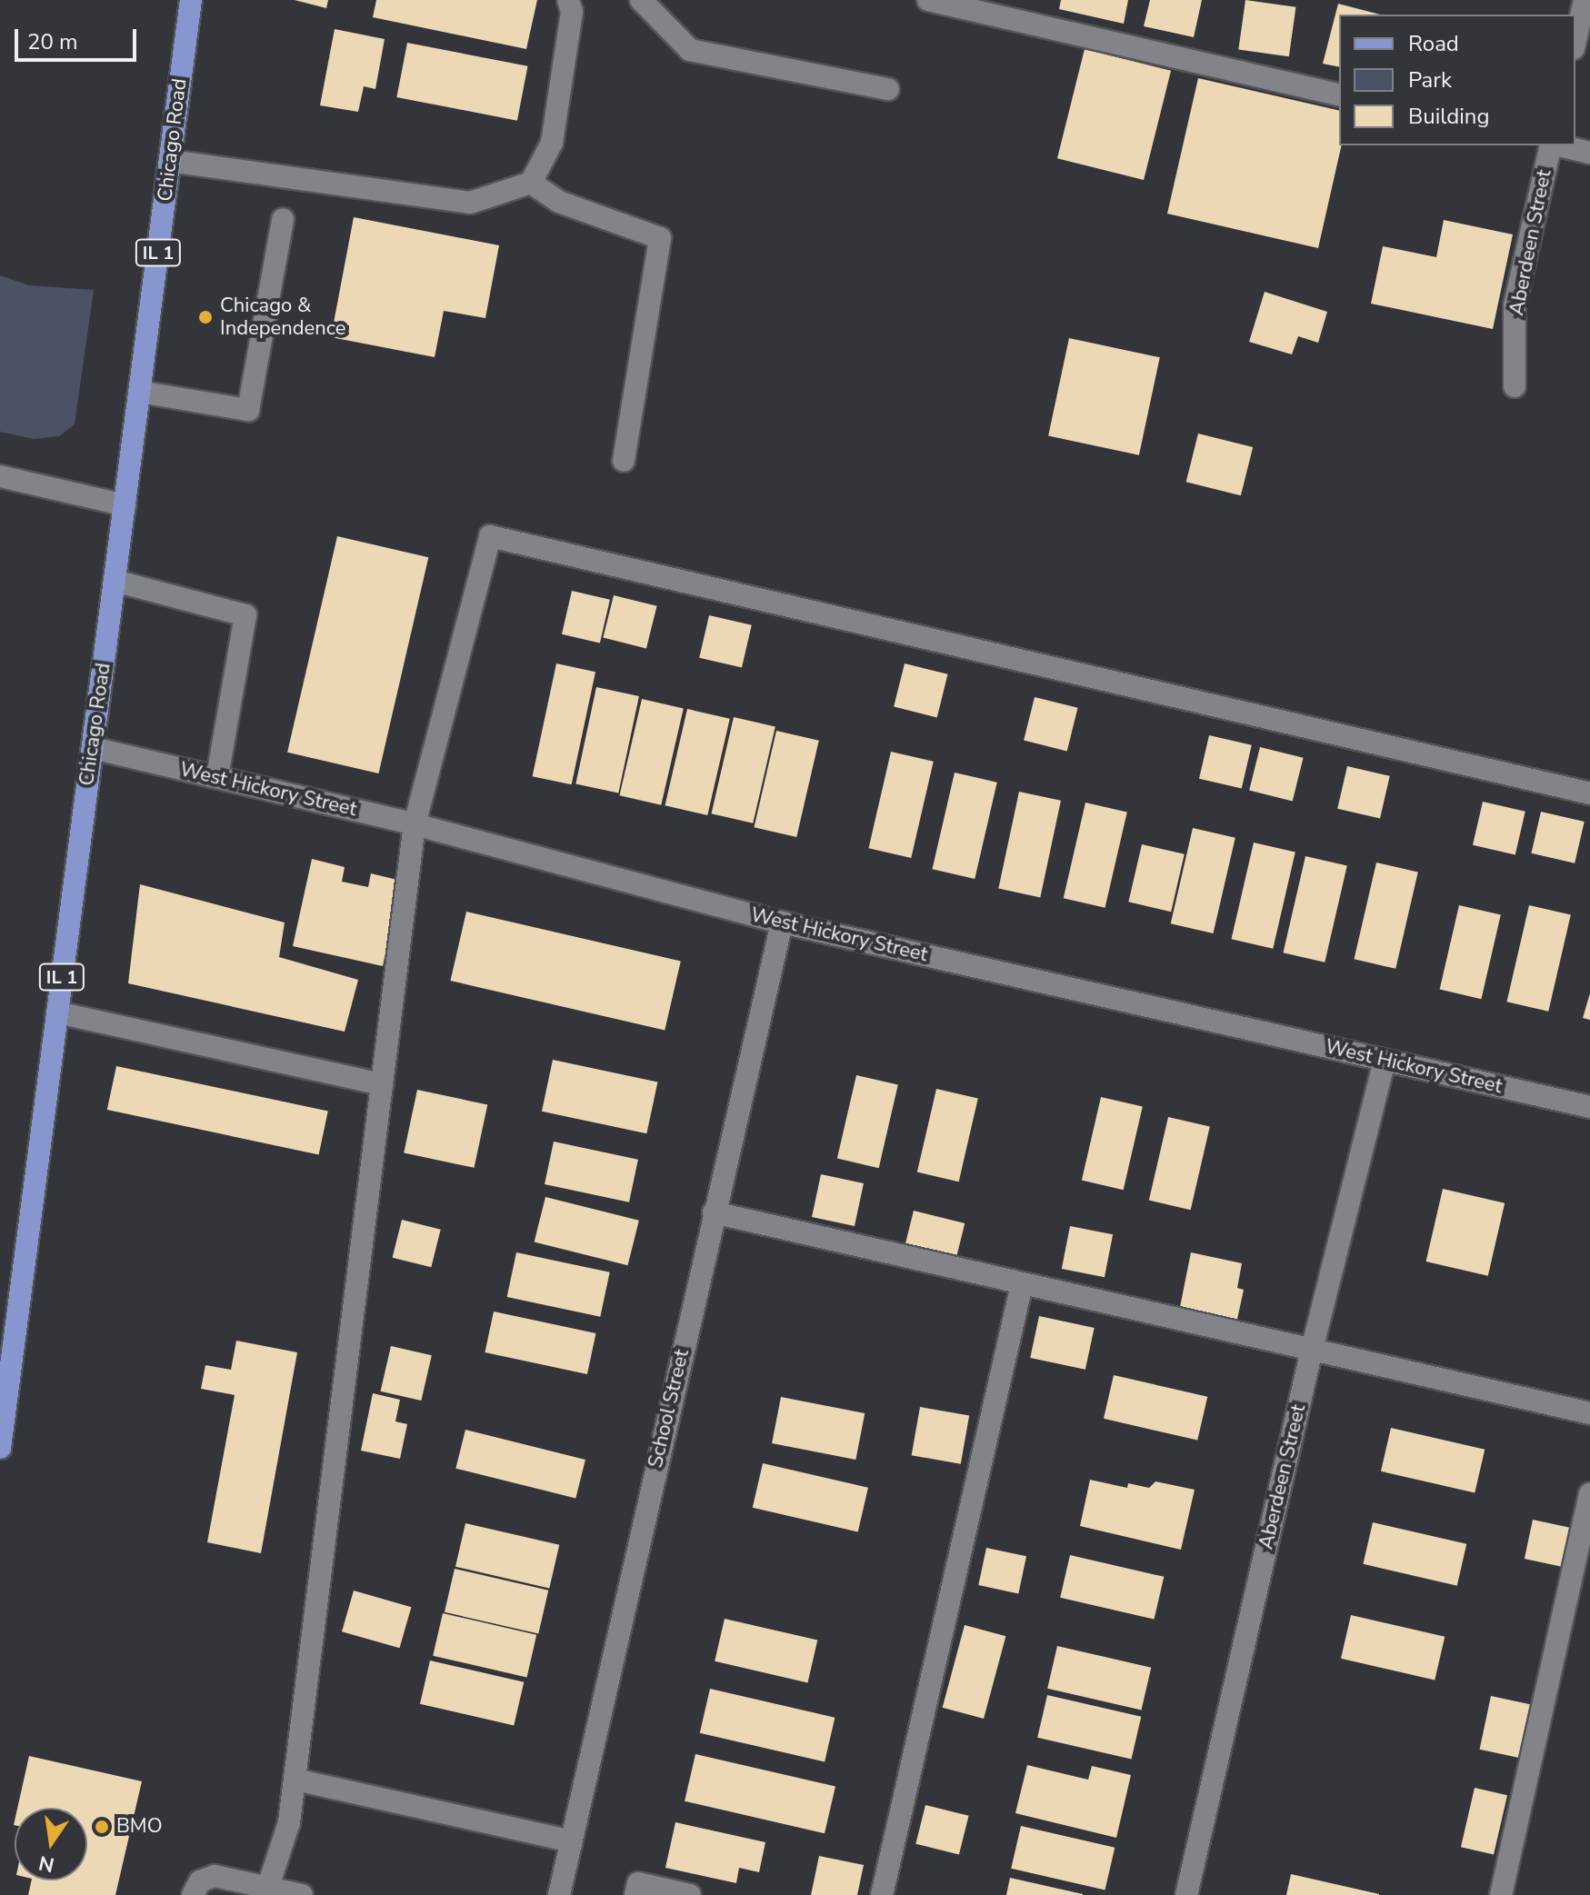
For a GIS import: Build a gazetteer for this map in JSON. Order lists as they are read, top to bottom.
{
  "streets": {
    "main road": ["Chicago Road", "IL 1"],
    "street": ["Aberdeen Street", "West Hickory Street", "School Street"]
  },
  "crossings": [
    ["Chicago Road", "West Hickory Street"],
    ["Aberdeen Street", "West Hickory Street"],
    ["West Hickory Street", "School Street"]
  ],
  "places": ["Chicago & Independence", "BMO"],
  "legend": ["Road", "Park", "Building"],
  "scale_bar": "20 m",
  "north": "bottom"
}
